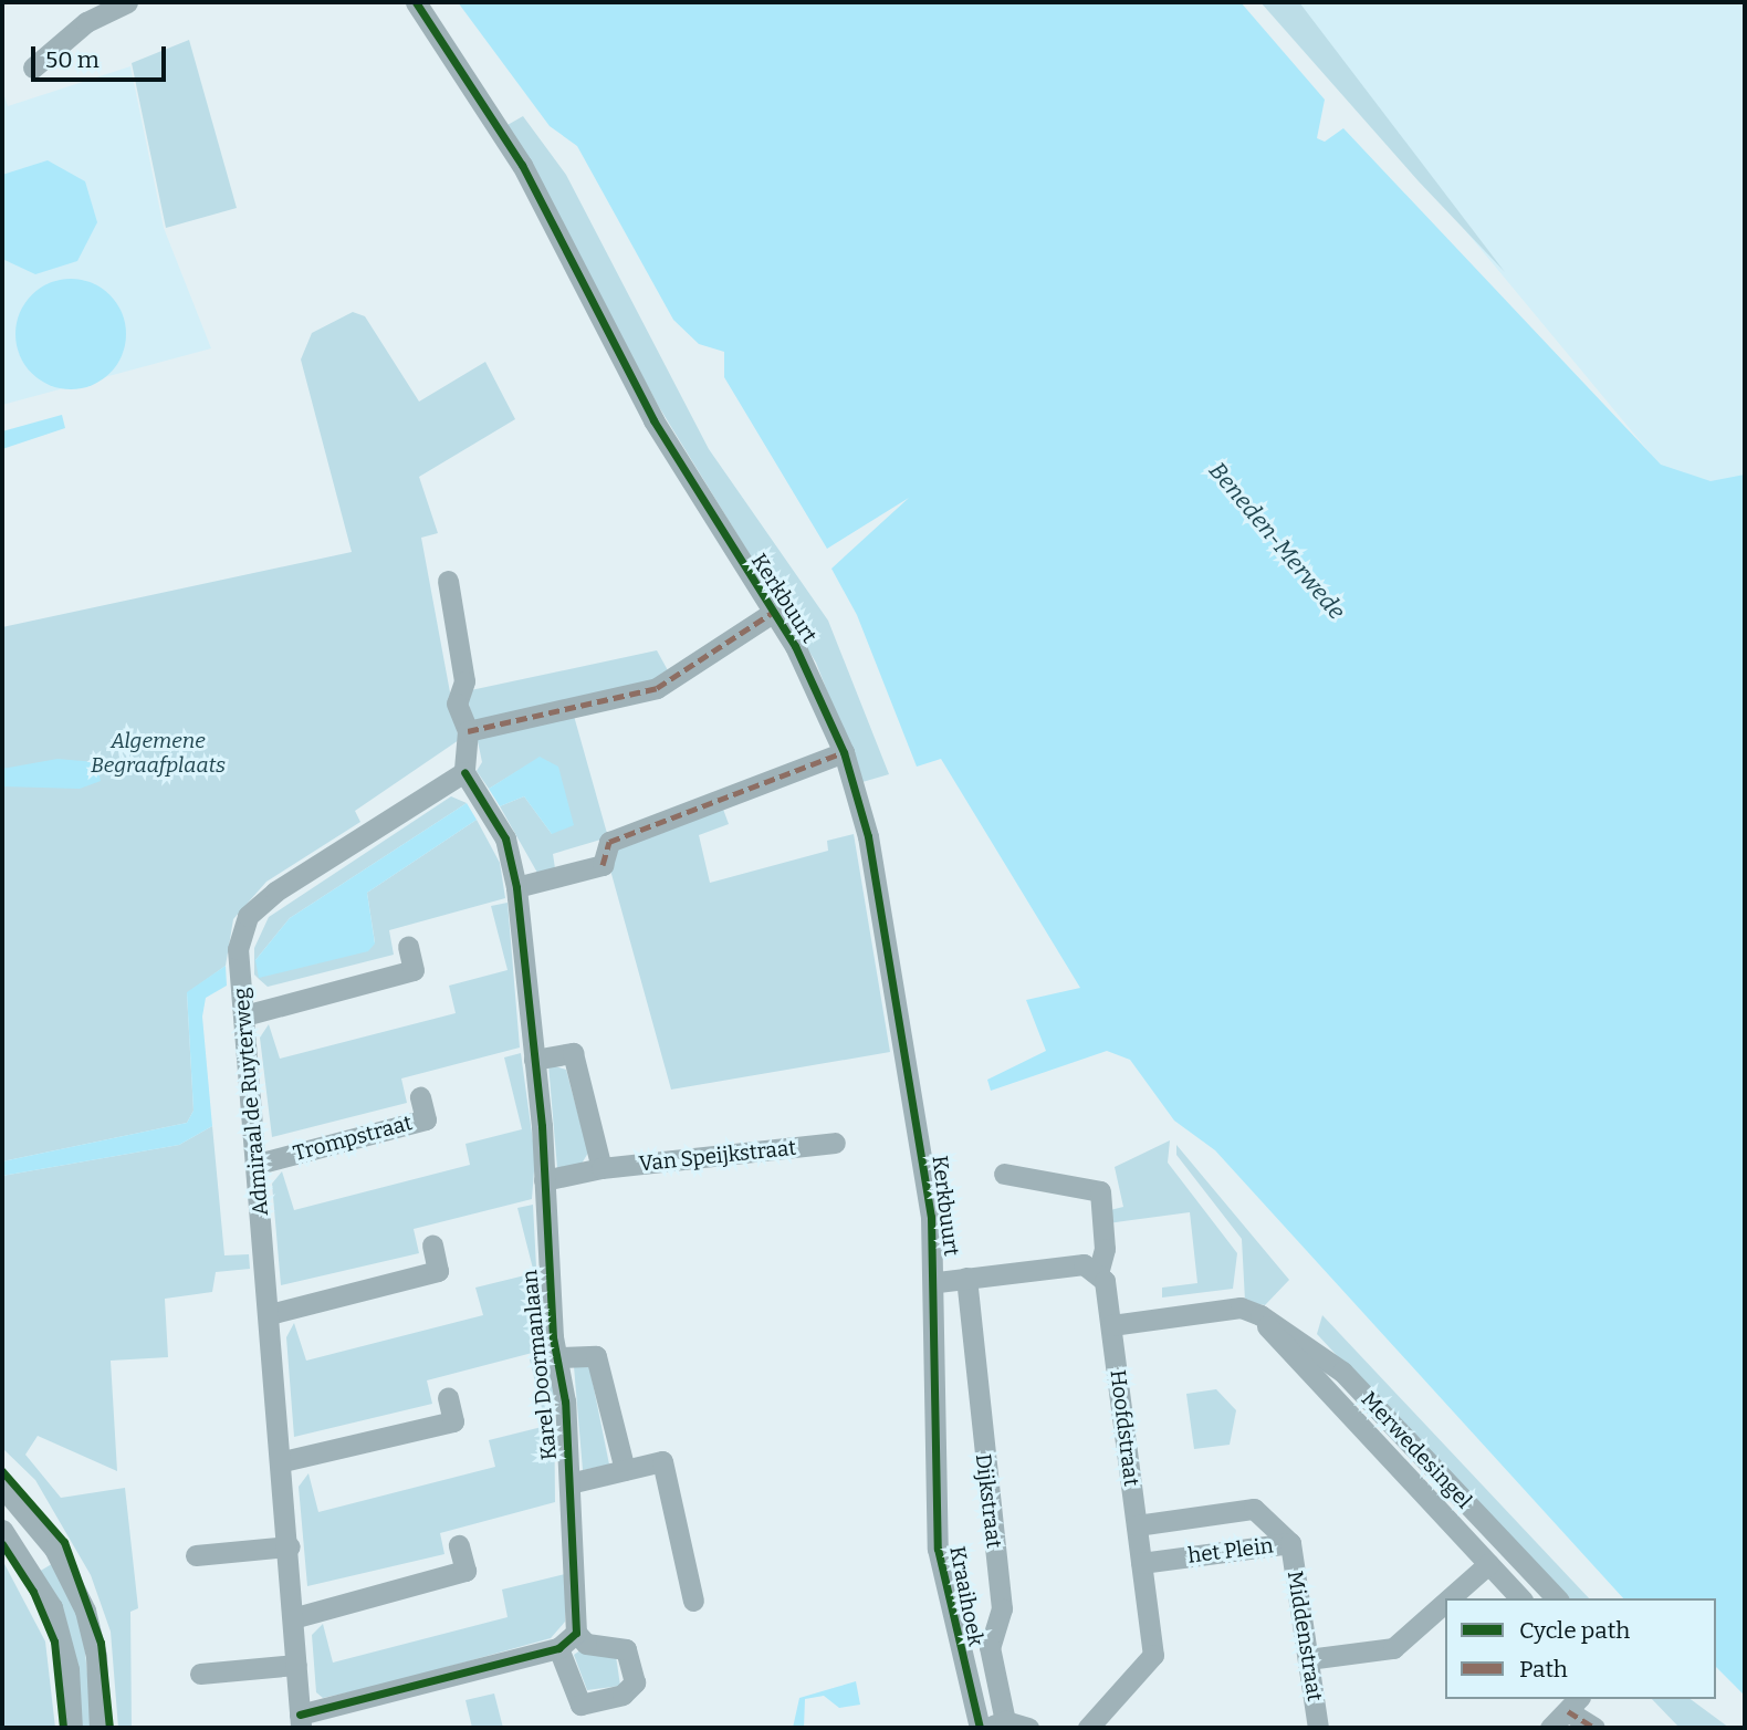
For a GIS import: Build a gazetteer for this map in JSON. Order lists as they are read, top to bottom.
{
  "streets": {
    "street": [
      "Kerkbuurt",
      "Admiraal de Ruyterweg",
      "Trompstraat",
      "Van Speijkstraat",
      "Karel Doormanlaan",
      "Hoofdstraat",
      "Merwedesingel",
      "Dijkstraat",
      "het Plein",
      "Kraaihoek",
      "Middenstraat"
    ]
  },
  "crossings": [
    ["Kerkbuurt", "Kraaihoek"],
    ["Admiraal de Ruyterweg", "Trompstraat"],
    ["Admiraal de Ruyterweg", "Karel Doormanlaan"],
    ["Hoofdstraat", "Merwedesingel"],
    ["Hoofdstraat", "het Plein"],
    ["het Plein", "Middenstraat"]
  ],
  "water": ["Beneden-Merwede"],
  "parks": ["Algemene Begraafplaats"],
  "legend": ["Cycle path", "Path"],
  "scale_bar": "50 m"
}
